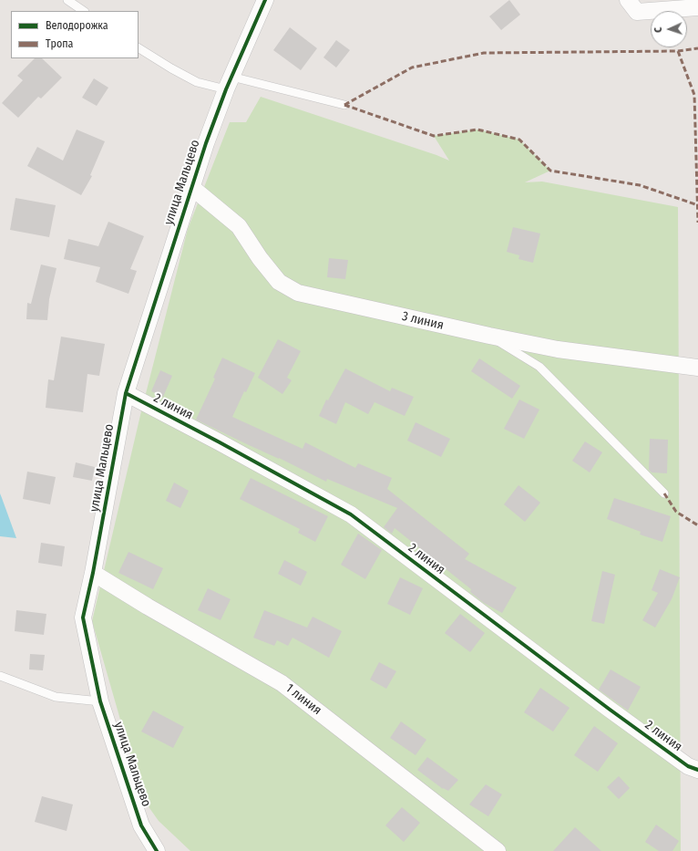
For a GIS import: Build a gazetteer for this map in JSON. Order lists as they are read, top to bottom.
{
  "streets": {
    "street": [
      "улица Мальцево",
      "3 линия",
      "2 линия",
      "1 линия"
    ]
  },
  "crossings": [
    ["улица Мальцево", "3 линия"],
    ["улица Мальцево", "2 линия"],
    ["улица Мальцево", "1 линия"]
  ],
  "legend": ["Велодорожка", "Тропа"],
  "north": "left"
}
